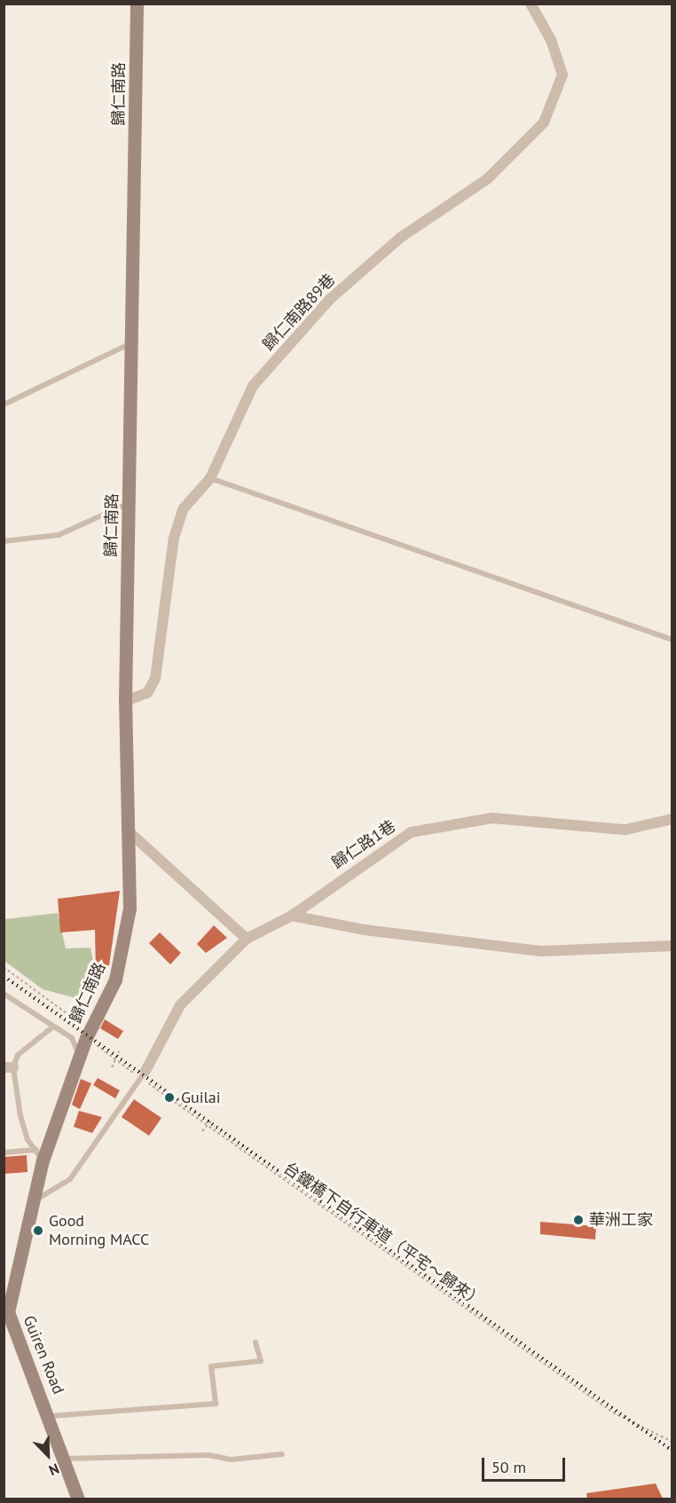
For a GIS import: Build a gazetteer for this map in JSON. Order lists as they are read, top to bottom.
{
  "streets": {
    "street": [
      "歸仁南路",
      "歸仁南路89巷",
      "歸仁路1巷",
      "Guiren Road"
    ],
    "path": ["台鐵橋下自行車道（平宅～歸來）"]
  },
  "crossings": [
    ["歸仁南路", "歸仁南路89巷"],
    ["歸仁南路", "台鐵橋下自行車道（平宅～歸來）"],
    ["歸仁南路", "Guiren Road"],
    ["歸仁路1巷", "台鐵橋下自行車道（平宅～歸來）"],
    ["歸仁路1巷", "Guiren Road"],
    ["台鐵橋下自行車道（平宅～歸來）", "Guiren Road"]
  ],
  "places": ["Guilai", "華洲工家", "Good Morning MACC"],
  "scale_bar": "50 m",
  "north": "bottom right"
}
